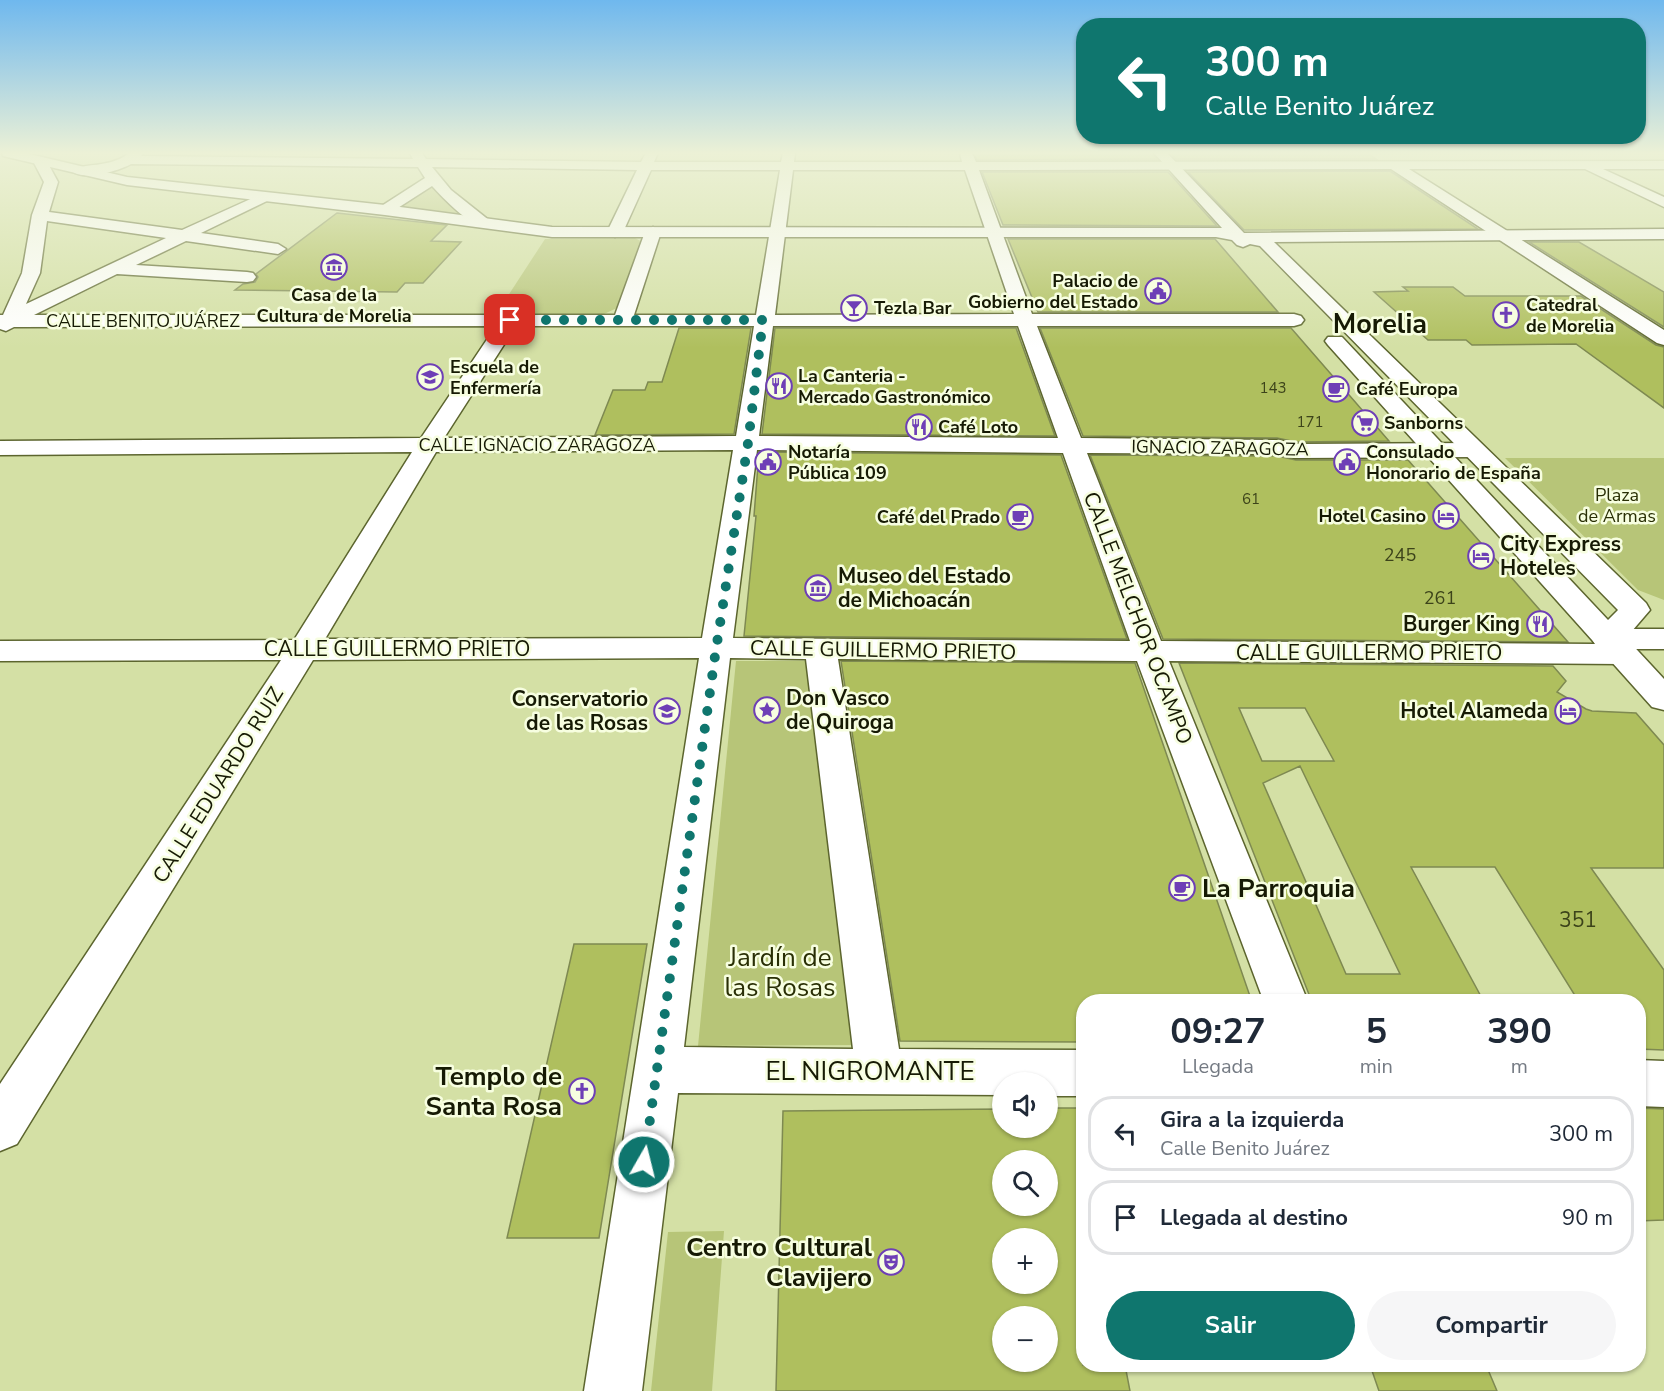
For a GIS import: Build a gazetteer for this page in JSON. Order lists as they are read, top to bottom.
{
  "streets": {
    "street": [
      "CALLE BENITO JUÁREZ",
      "CALLE IGNACIO ZARAGOZA",
      "IGNACIO ZARAGOZA",
      "CALLE MELCHOR OCAMPO",
      "CALLE GUILLERMO PRIETO",
      "CALLE EDUARDO RUIZ",
      "EL NIGROMANTE"
    ]
  },
  "crossings": [
    ["CALLE BENITO JUÁREZ", "CALLE MELCHOR OCAMPO"],
    ["CALLE BENITO JUÁREZ", "CALLE EDUARDO RUIZ"],
    ["CALLE IGNACIO ZARAGOZA", "IGNACIO ZARAGOZA"],
    ["CALLE IGNACIO ZARAGOZA", "CALLE MELCHOR OCAMPO"],
    ["CALLE IGNACIO ZARAGOZA", "CALLE EDUARDO RUIZ"],
    ["IGNACIO ZARAGOZA", "CALLE MELCHOR OCAMPO"],
    ["CALLE MELCHOR OCAMPO", "CALLE GUILLERMO PRIETO"],
    ["CALLE GUILLERMO PRIETO", "CALLE EDUARDO RUIZ"]
  ],
  "districts": ["Morelia"],
  "parks": ["Plaza de Armas", "Jardín de las Rosas"],
  "places": {
    "museum": ["Casa de la Cultura de Morelia", "Museo del Estado de Michoacán"],
    "public building": ["Palacio de Gobierno del Estado", "Notaría Pública 109", "Consulado Honorario de España"],
    "bar": ["Tezla Bar"],
    "church": ["Catedral de Morelia", "Templo de Santa Rosa"],
    "school or university": ["Escuela de Enfermería", "Conservatorio de las Rosas"],
    "restaurant": ["La Canteria - Mercado Gastronómico", "Café Loto", "Burger King"],
    "cafe": ["Café Europa", "Café del Prado", "La Parroquia"],
    "supermarket": ["Sanborns"],
    "hotel": ["Hotel Casino", "City Express Hoteles", "Hotel Alameda"],
    "place": ["Don Vasco de Quiroga"],
    "theatre": ["Centro Cultural Clavijero"]
  },
  "house_numbers": [
    "143",
    "171",
    "61",
    "245",
    "261",
    "351"
  ],
  "page": {
    "turn": ["300 m", "Calle Benito Juárez"],
    "eta": [
      "09:27",
      "Llegada",
      "5",
      "min",
      "390",
      "m"
    ],
    "map_buttons": ["+", "−"],
    "list": [
      {
        "name": "Gira a la izquierda",
        "note": "Calle Benito Juárez",
        "value": "300 m"
      },
      {
        "name": "Llegada al destino",
        "value": "90 m"
      }
    ],
    "buttons": ["Salir", "Compartir"]
  }
}
